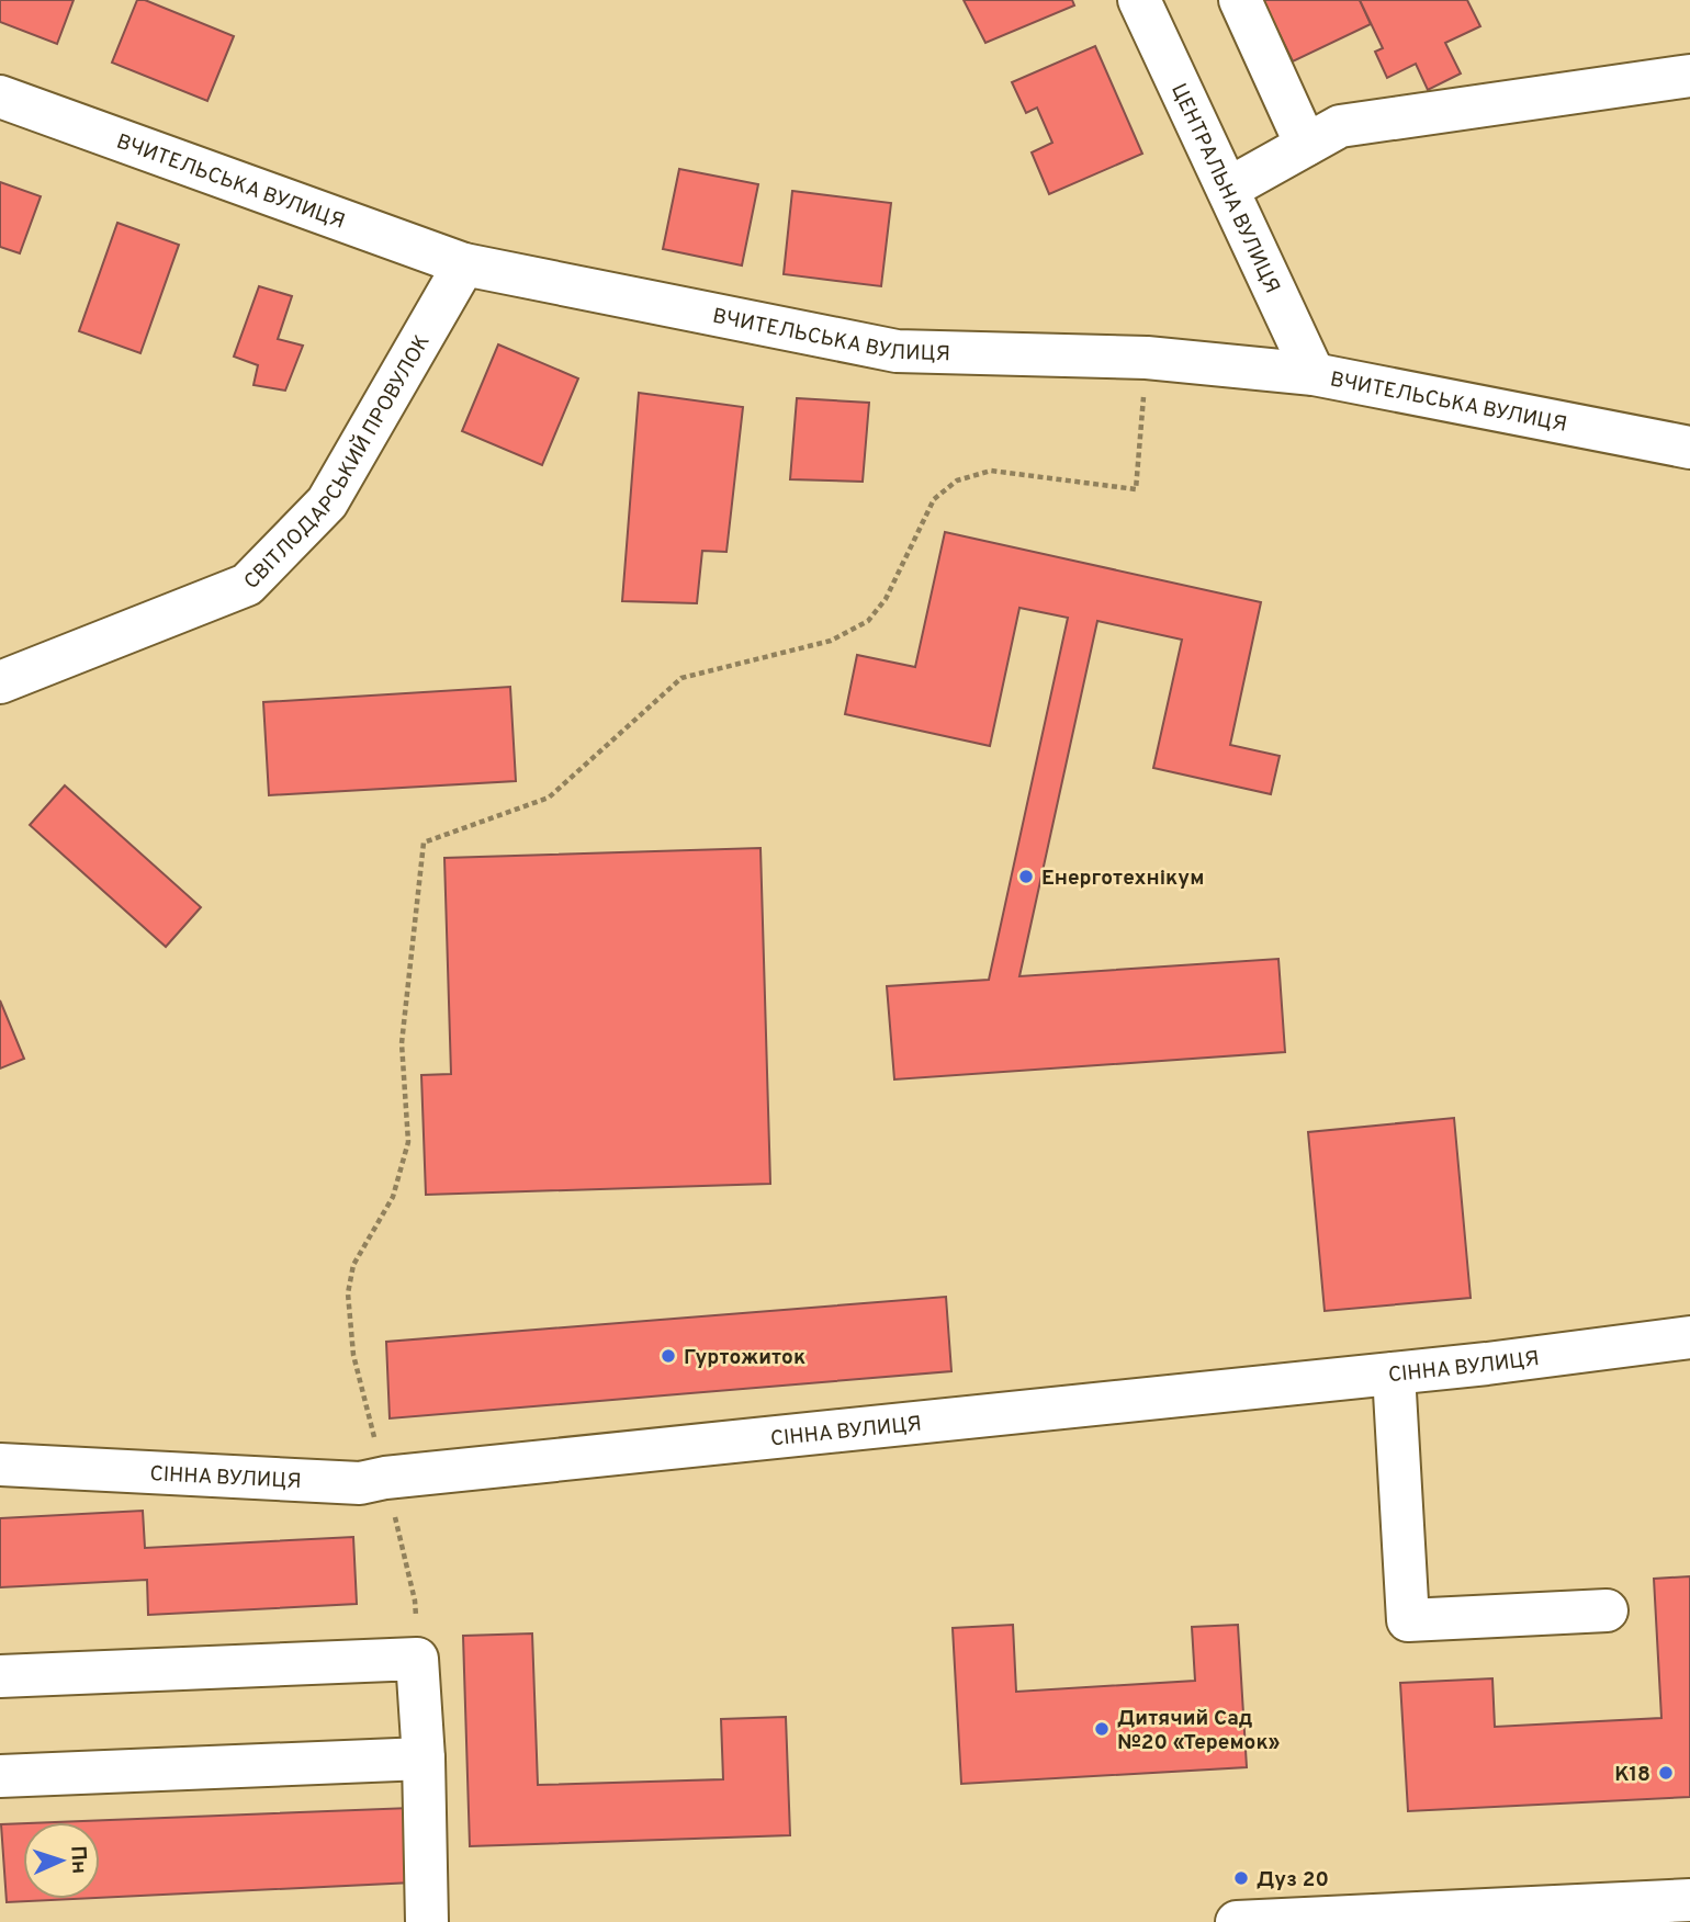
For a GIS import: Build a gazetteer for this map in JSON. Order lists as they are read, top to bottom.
{
  "streets": {
    "street": [
      "ВЧИТЕЛЬСЬКА ВУЛИЦЯ",
      "ЦЕНТРАЛЬНА ВУЛИЦЯ",
      "СВІТЛОДАРСЬКИЙ ПРОВУЛОК",
      "СІННА ВУЛИЦЯ"
    ]
  },
  "crossings": [
    ["ВЧИТЕЛЬСЬКА ВУЛИЦЯ", "ЦЕНТРАЛЬНА ВУЛИЦЯ"],
    ["ВЧИТЕЛЬСЬКА ВУЛИЦЯ", "СВІТЛОДАРСЬКИЙ ПРОВУЛОК"]
  ],
  "places": [
    "Енерготехнікум",
    "Гуртожиток",
    "Дитячий Сад №20 «Теремок»",
    "К18",
    "Дуз 20"
  ],
  "north": "right"
}
